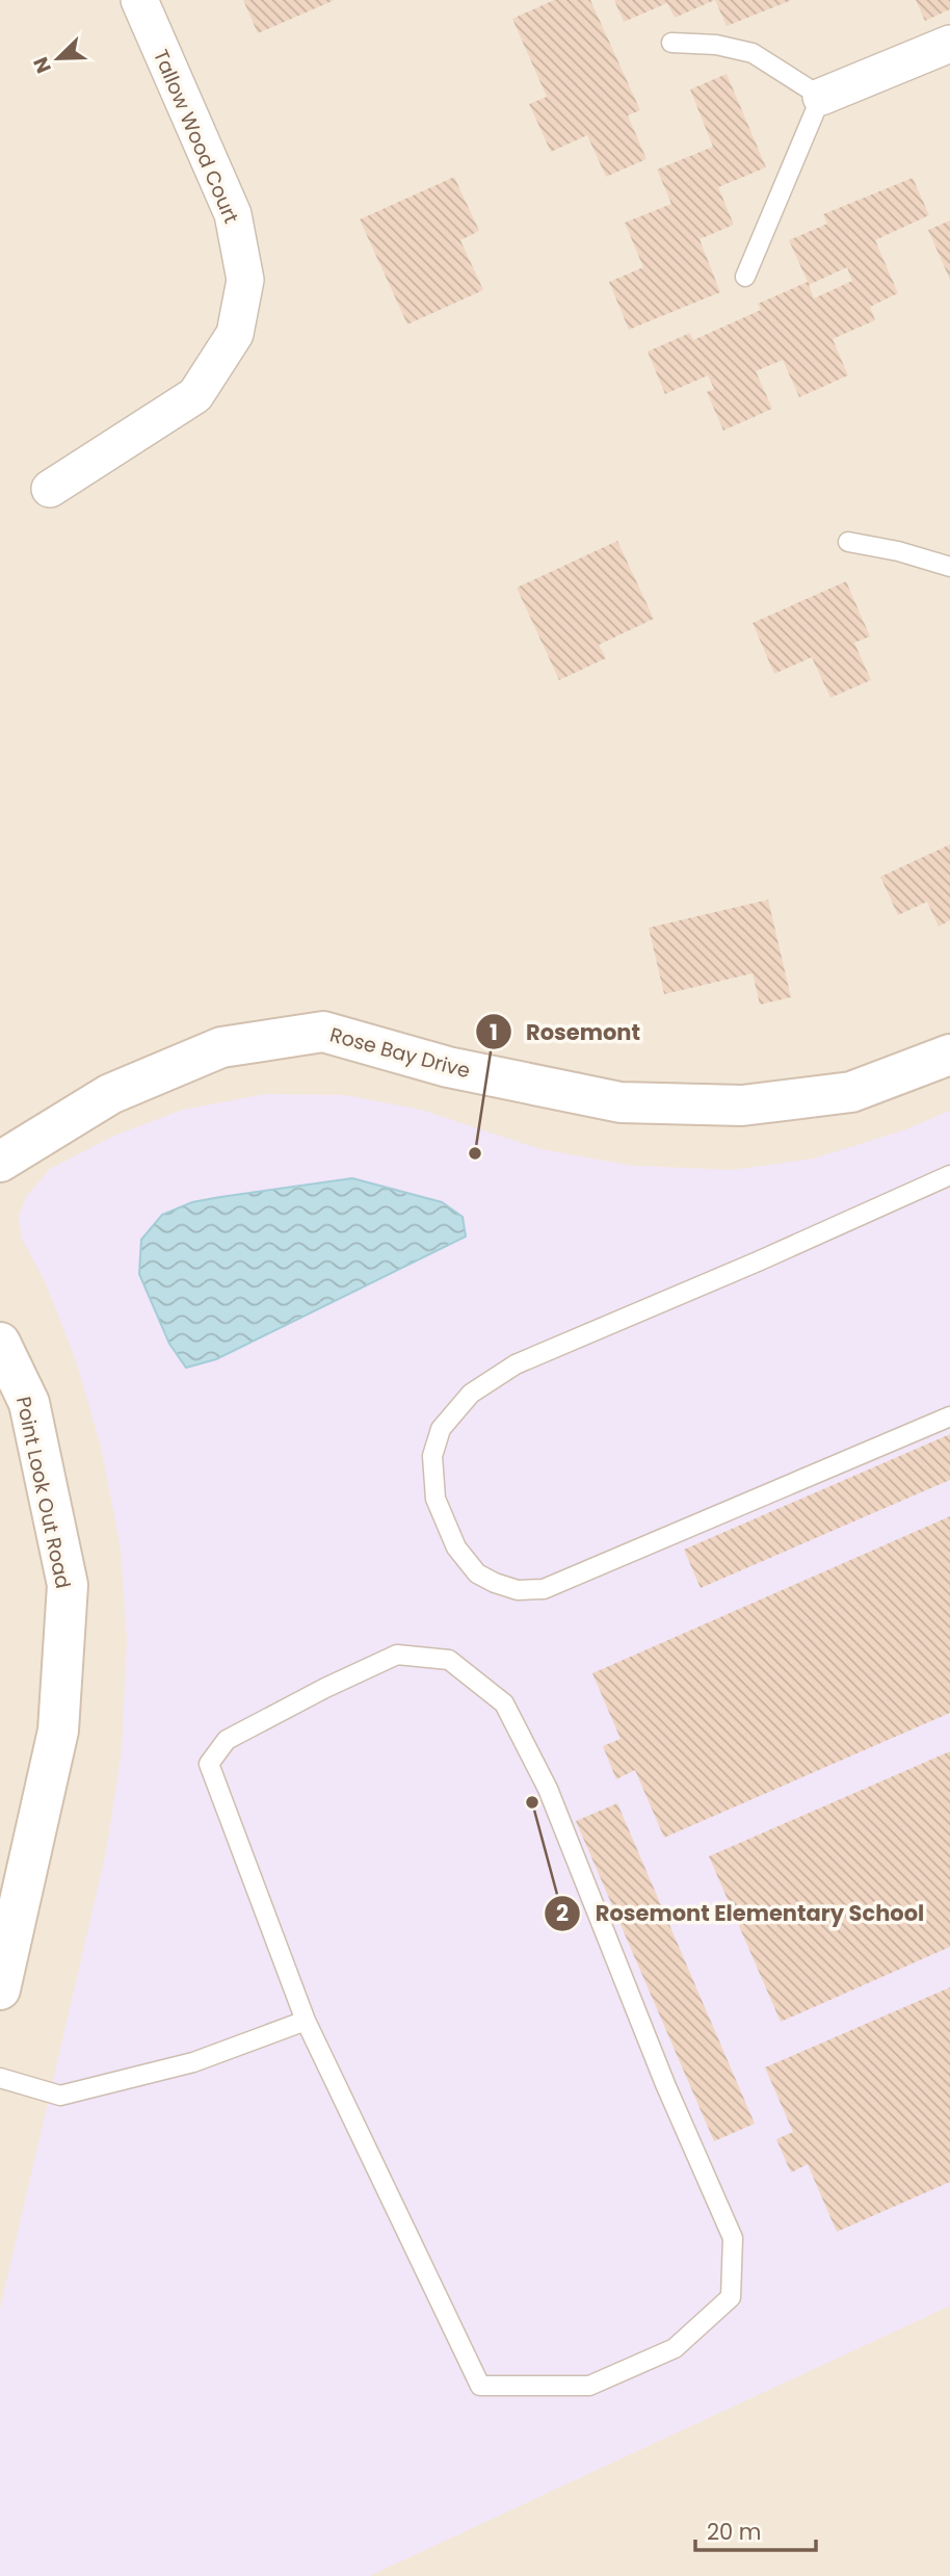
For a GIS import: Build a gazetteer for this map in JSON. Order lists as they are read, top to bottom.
{
  "streets": {
    "street": ["Tallow Wood Court", "Rose Bay Drive", "Point Look Out Road"]
  },
  "places": ["Rosemont", "Rosemont Elementary School"],
  "scale_bar": "20 m",
  "north": "bottom left"
}
